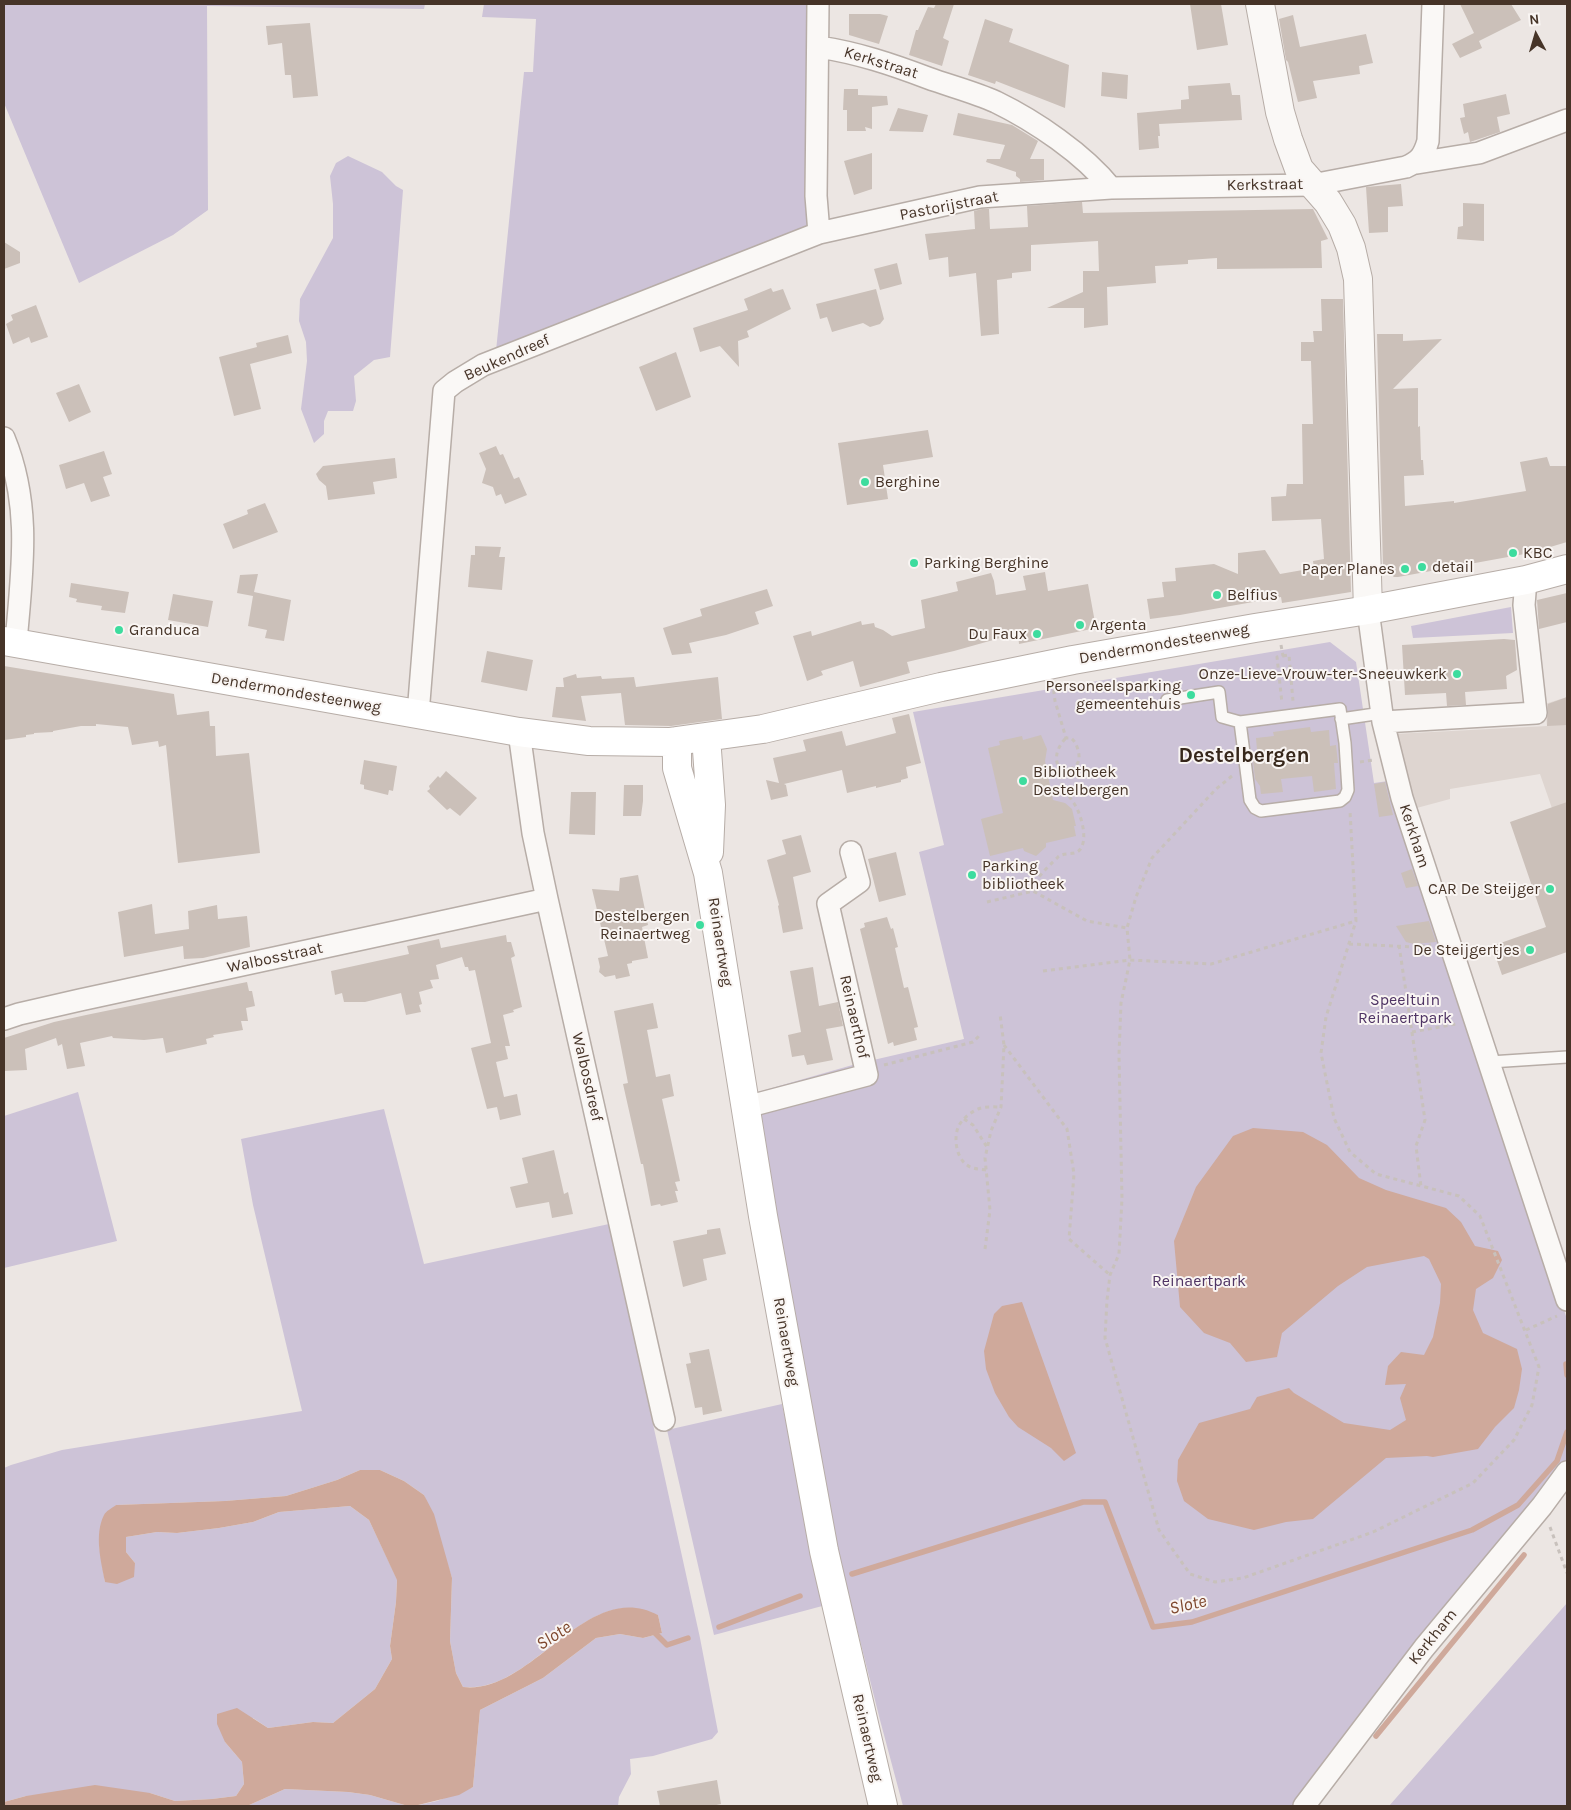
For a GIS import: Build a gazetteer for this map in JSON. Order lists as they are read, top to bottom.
{
  "streets": {
    "main road": ["Dendermondesteenweg", "Reinaertweg"],
    "street": [
      "Kerkstraat",
      "Pastorijstraat",
      "Beukendreef",
      "Kerkham",
      "Walbosstraat",
      "Reinaerthof",
      "Walbosdreef"
    ]
  },
  "crossings": [
    ["Kerkstraat", "Pastorijstraat"],
    ["Kerkstraat", "Beukendreef"],
    ["Kerkstraat", "Dendermondesteenweg"],
    ["Kerkstraat", "Kerkham"],
    ["Pastorijstraat", "Beukendreef"],
    ["Beukendreef", "Dendermondesteenweg"],
    ["Dendermondesteenweg", "Kerkham"],
    ["Dendermondesteenweg", "Reinaertweg"],
    ["Dendermondesteenweg", "Walbosdreef"],
    ["Reinaertweg", "Reinaerthof"],
    ["Walbosstraat", "Walbosdreef"]
  ],
  "districts": ["Destelbergen"],
  "water": ["Slote"],
  "parks": ["Speeltuin Reinaertpark", "Reinaertpark"],
  "places": [
    "Berghine",
    "KBC",
    "Parking Berghine",
    "detail",
    "Paper Planes",
    "Belfius",
    "Argenta",
    "Granduca",
    "Du Faux",
    "Onze-Lieve-Vrouw-ter-Sneeuwkerk",
    "Personeelsparking gemeentehuis",
    "Bibliotheek Destelbergen",
    "Parking bibliotheek",
    "CAR De Steijger",
    "Destelbergen Reinaertweg",
    "De Steijgertjes"
  ],
  "north": "top"
}
